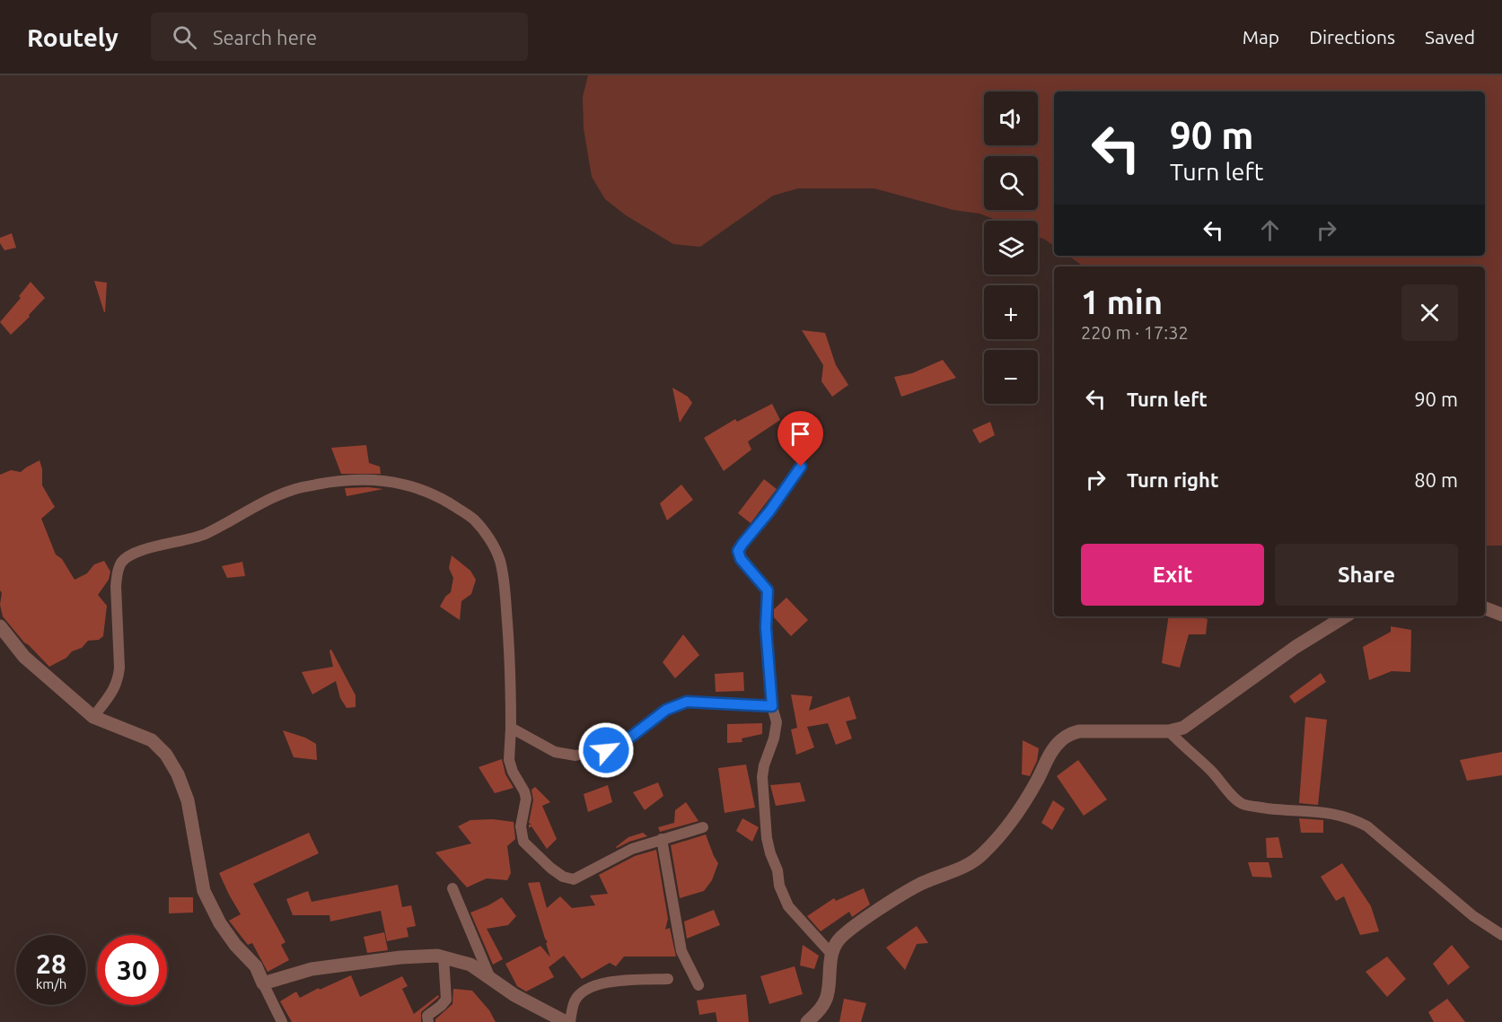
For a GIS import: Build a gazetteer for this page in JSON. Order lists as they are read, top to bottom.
{
  "page": {
    "header": "Routely",
    "search": "Search here",
    "nav": ["Map", "Directions", "Saved"],
    "map_buttons": ["+", "−"],
    "turn": ["90 m", "Turn left"],
    "heading": ["1 min", "220 m · 17:32"],
    "list": [
      {
        "name": "Turn left",
        "value": "90 m"
      },
      {
        "name": "Turn right",
        "value": "80 m"
      }
    ],
    "buttons": ["Exit", "Share"],
    "speed": "28 km/h",
    "limit": "30"
  }
}
